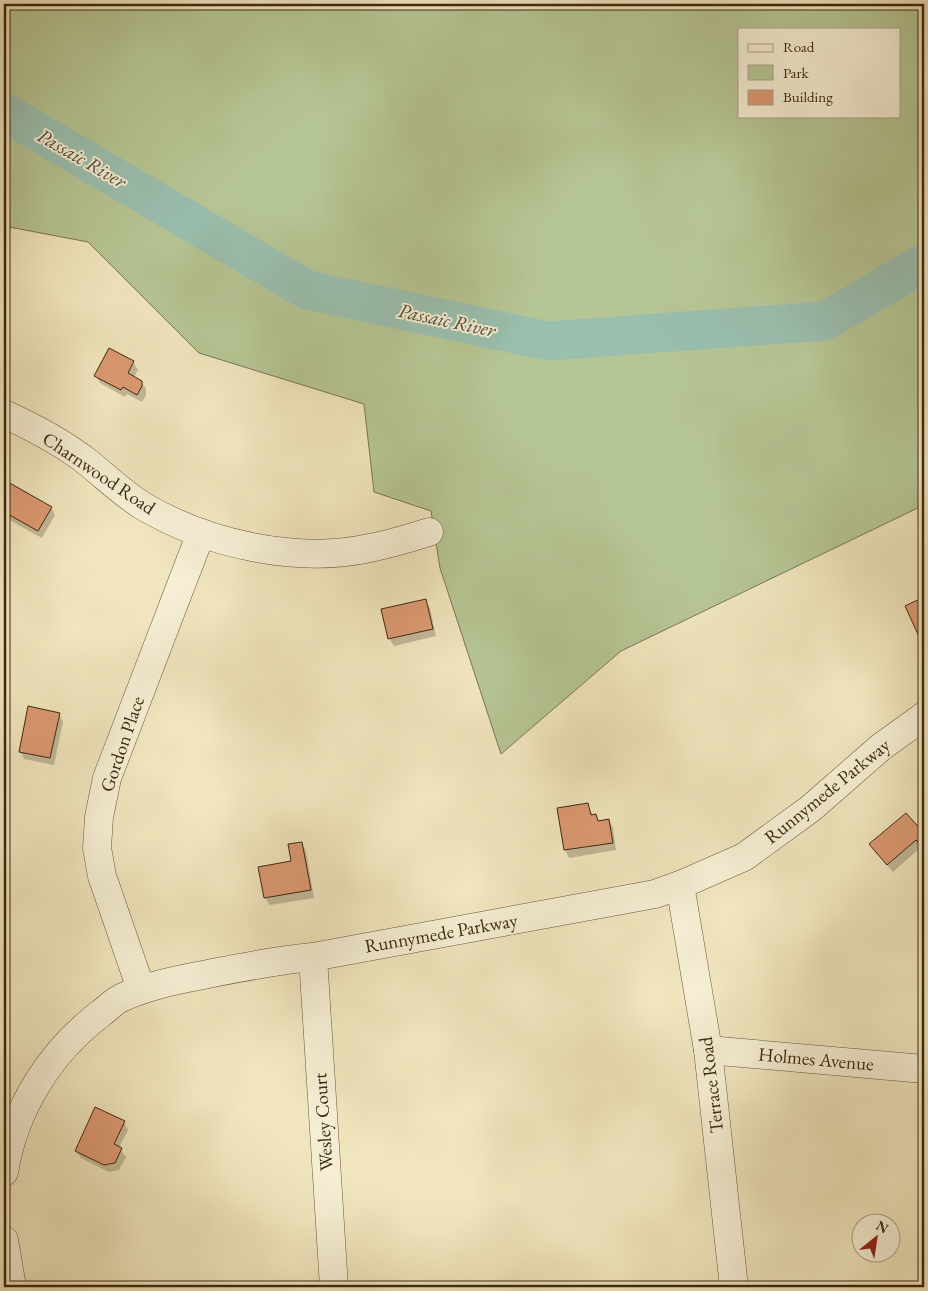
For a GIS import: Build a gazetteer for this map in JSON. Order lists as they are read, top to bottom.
{
  "streets": {
    "street": [
      "Charnwood Road",
      "Gordon Place",
      "Runnymede Parkway",
      "Holmes Avenue",
      "Terrace Road",
      "Wesley Court"
    ]
  },
  "crossings": [
    ["Charnwood Road", "Gordon Place"],
    ["Gordon Place", "Runnymede Parkway"],
    ["Runnymede Parkway", "Terrace Road"],
    ["Runnymede Parkway", "Wesley Court"],
    ["Holmes Avenue", "Terrace Road"]
  ],
  "water": ["Passaic River"],
  "legend": ["Road", "Park", "Building"],
  "north": "top right"
}
